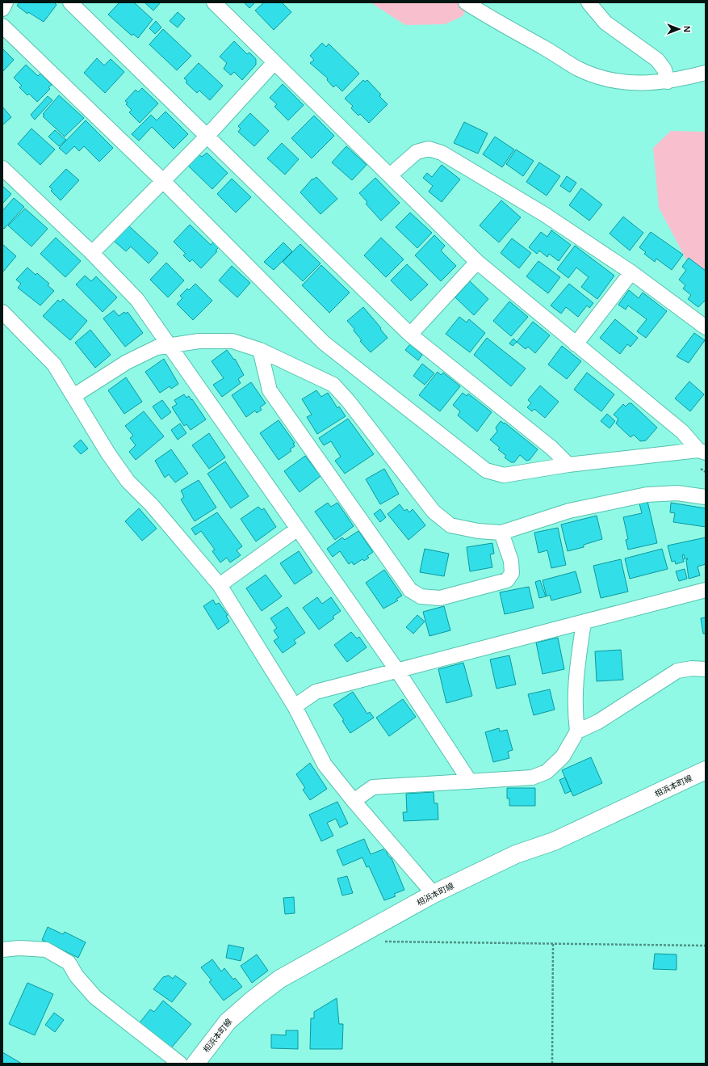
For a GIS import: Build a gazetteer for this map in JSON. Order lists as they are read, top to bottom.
{
  "streets": {
    "main road": ["相浜本町線"]
  },
  "north": "right"
}
